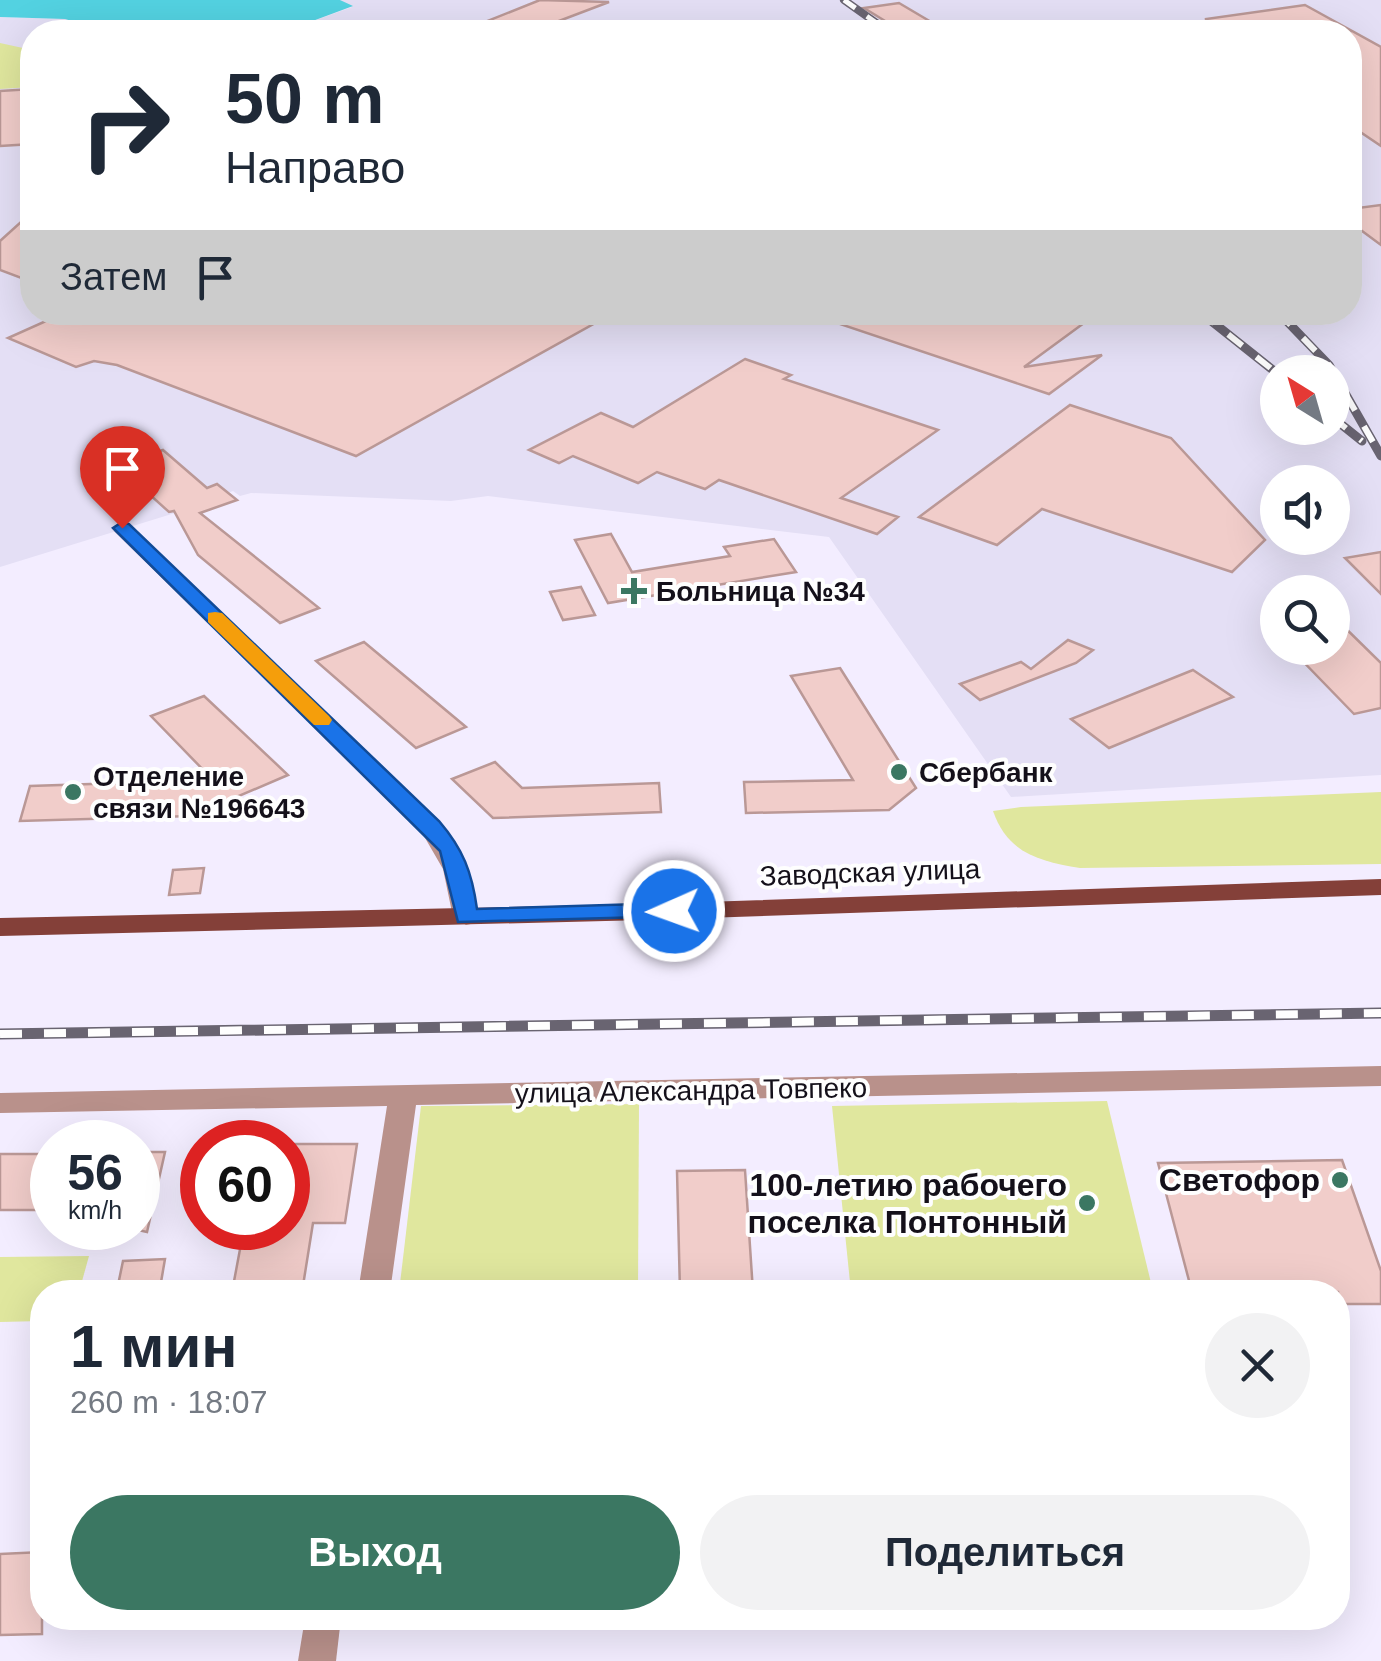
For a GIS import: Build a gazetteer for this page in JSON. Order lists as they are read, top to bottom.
{
  "streets": {
    "main road": ["Заводская улица"],
    "street": ["улица Александра Товпеко"]
  },
  "places": {
    "health": ["Больница №34"],
    "other": [
      "Сбербанк",
      "Отделение связи №196643",
      "Светофор",
      "100-летию рабочего поселка Понтонный"
    ]
  },
  "north": "top left",
  "page": {
    "turn": ["50 m", "Направо"],
    "then": "Затем",
    "speed": "56 km/h",
    "limit": "60",
    "heading": ["1 мин", "260 m · 18:07"],
    "buttons": ["Выход", "Поделиться"]
  }
}
